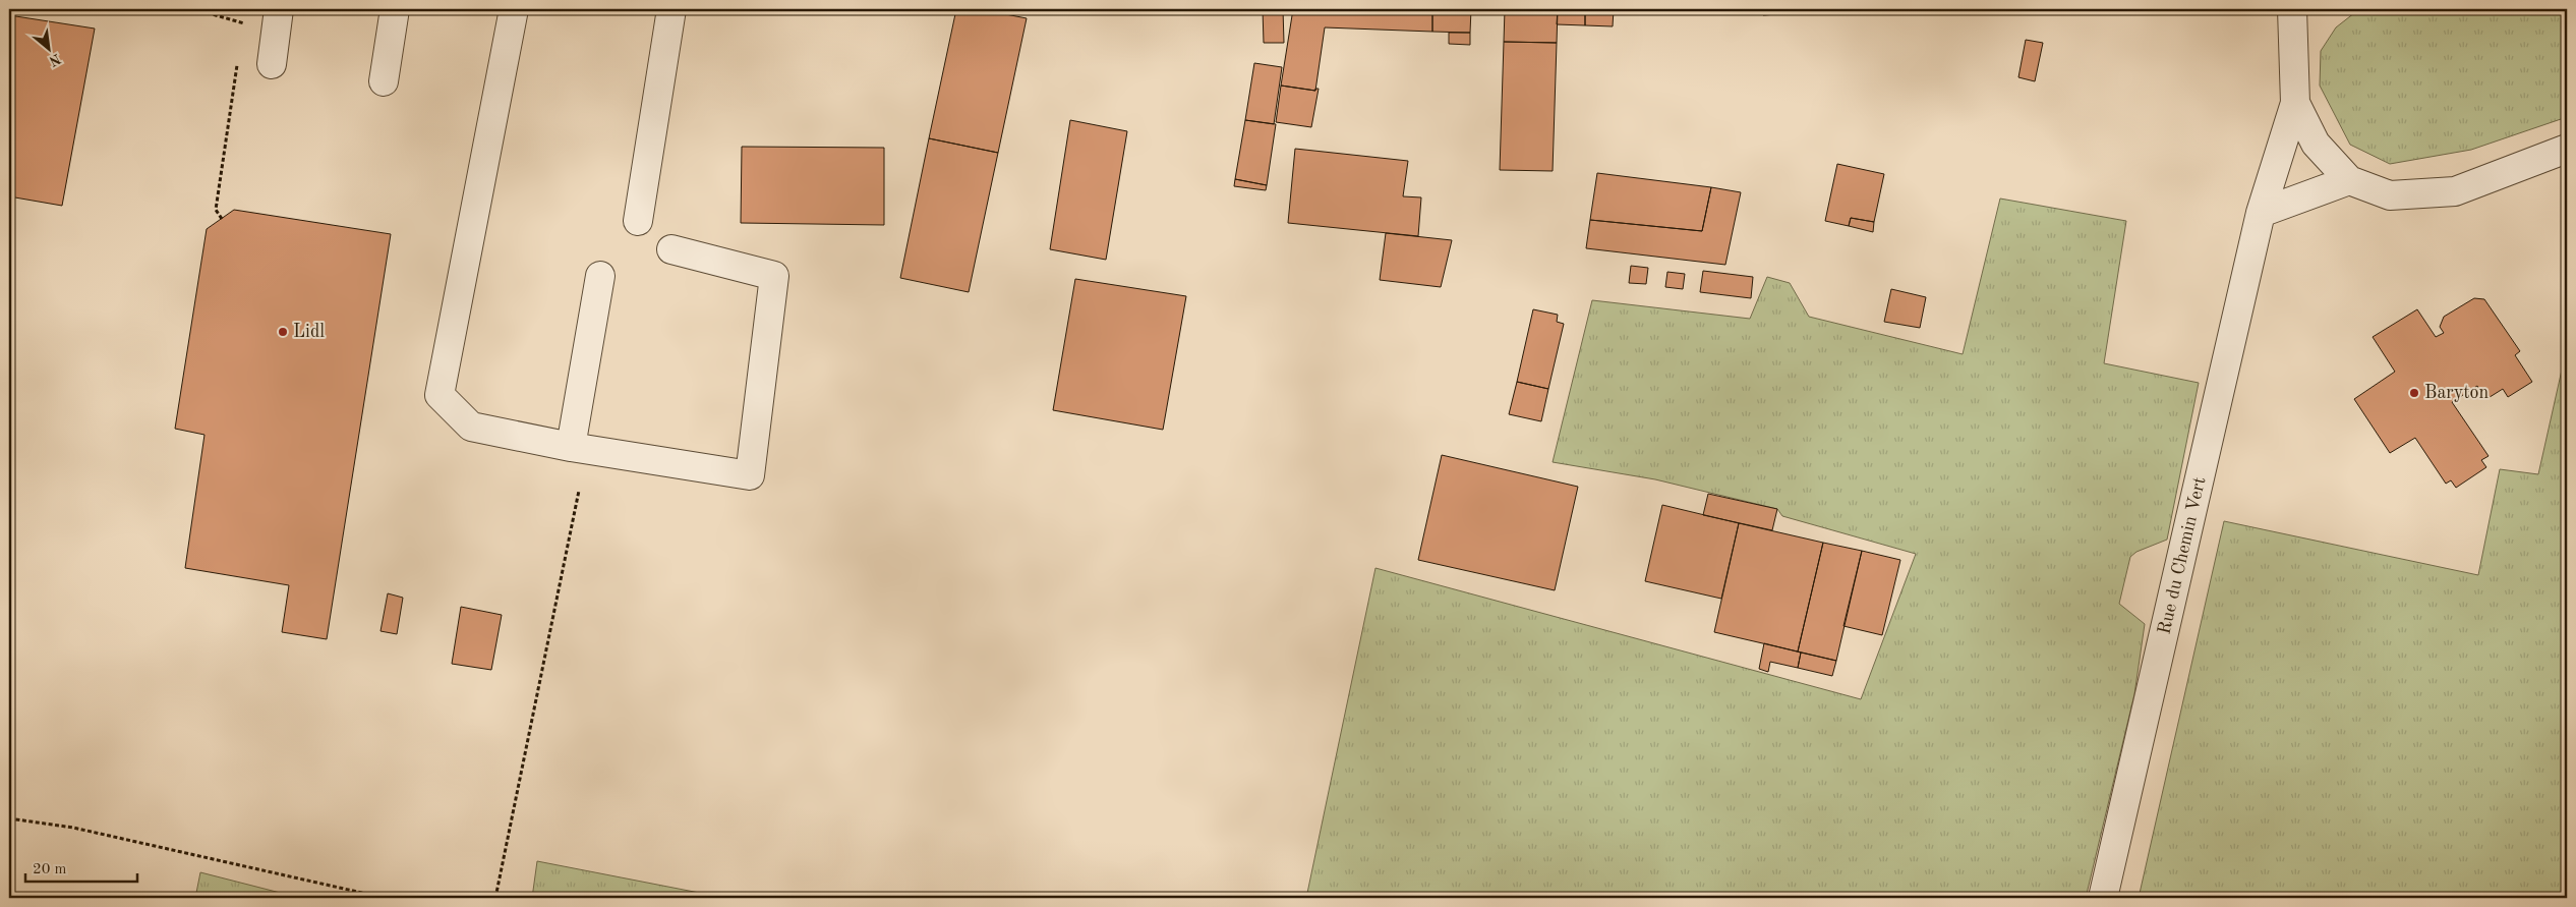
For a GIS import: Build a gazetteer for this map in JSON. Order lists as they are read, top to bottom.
{
  "streets": {
    "street": ["Rue du Chemin Vert"]
  },
  "places": ["Lidl", "Baryton"],
  "scale_bar": "20 m",
  "north": "bottom right"
}
